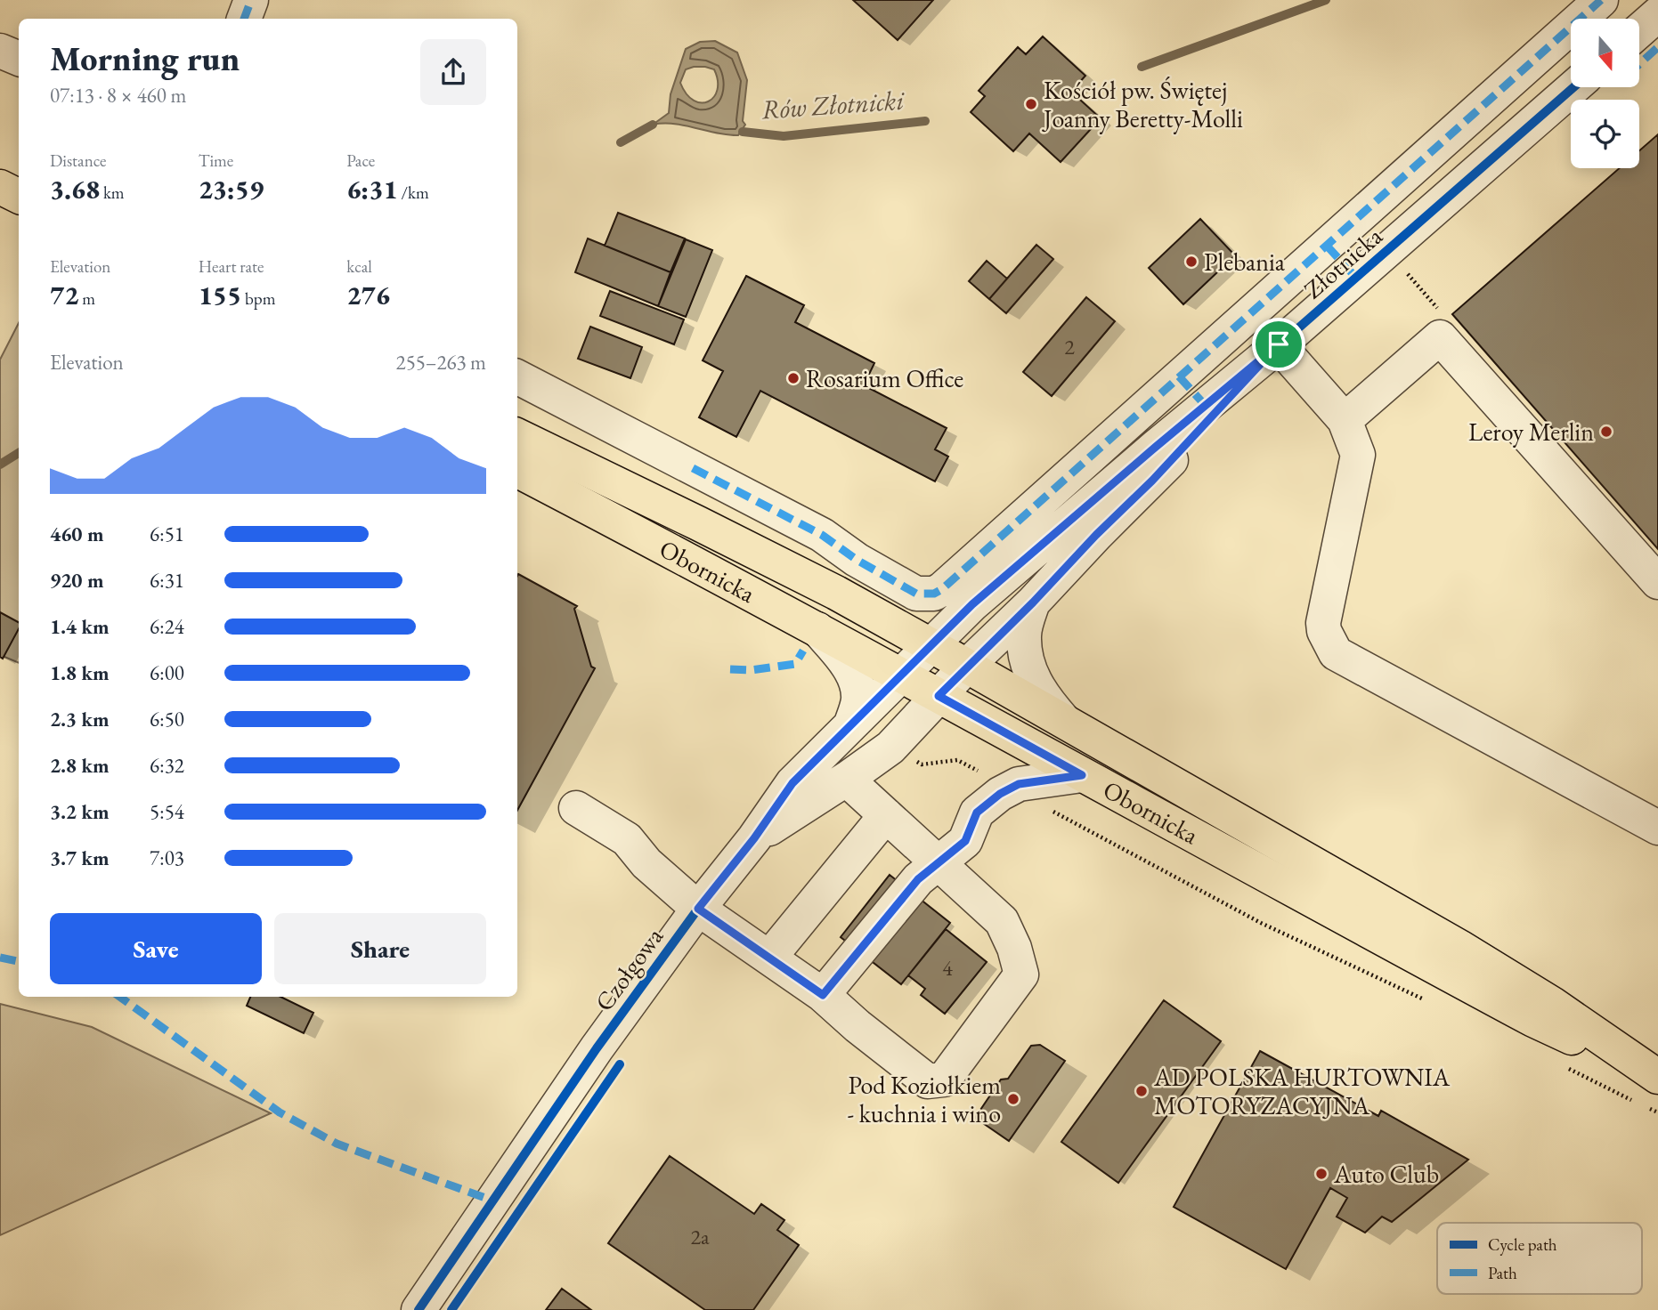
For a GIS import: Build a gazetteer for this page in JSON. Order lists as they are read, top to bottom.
{
  "streets": {
    "main road": ["Obornicka"],
    "street": ["Złotnicka", "Czołgowa"]
  },
  "crossings": [
    ["Złotnicka", "Obornicka"],
    ["Złotnicka", "Czołgowa"],
    ["Obornicka", "Czołgowa"]
  ],
  "water": ["Rów Złotnicki"],
  "places": [
    "Kościół pw. Świętej Joanny Beretty-Molli",
    "Plebania",
    "Rosarium Office",
    "Leroy Merlin",
    "AD POLSKA HURTOWNIA MOTORYZACYJNA",
    "Pod Koziołkiem - kuchnia i wino",
    "Auto Club"
  ],
  "house_numbers": ["2", "4", "2a"],
  "legend": ["Cycle path", "Path"],
  "north": "bottom",
  "page": {
    "heading": ["Morning run", "07:13 · 8 × 460 m"],
    "stats": [
      ["Distance", "3.68 km"],
      ["Time", "23:59"],
      ["Pace", "6:31 /km"],
      ["Elevation", "72 m"],
      ["Heart rate", "155 bpm"],
      ["kcal", "276"]
    ],
    "chart": ["Elevation", "255–263 m"],
    "list": [
      {
        "name": "460 m",
        "note": "6:51"
      },
      {
        "name": "920 m",
        "note": "6:31"
      },
      {
        "name": "1.4 km",
        "note": "6:24"
      },
      {
        "name": "1.8 km",
        "note": "6:00"
      },
      {
        "name": "2.3 km",
        "note": "6:50"
      },
      {
        "name": "2.8 km",
        "note": "6:32"
      },
      {
        "name": "3.2 km",
        "note": "5:54"
      },
      {
        "name": "3.7 km",
        "note": "7:03"
      }
    ],
    "buttons": ["Save", "Share"]
  }
}
